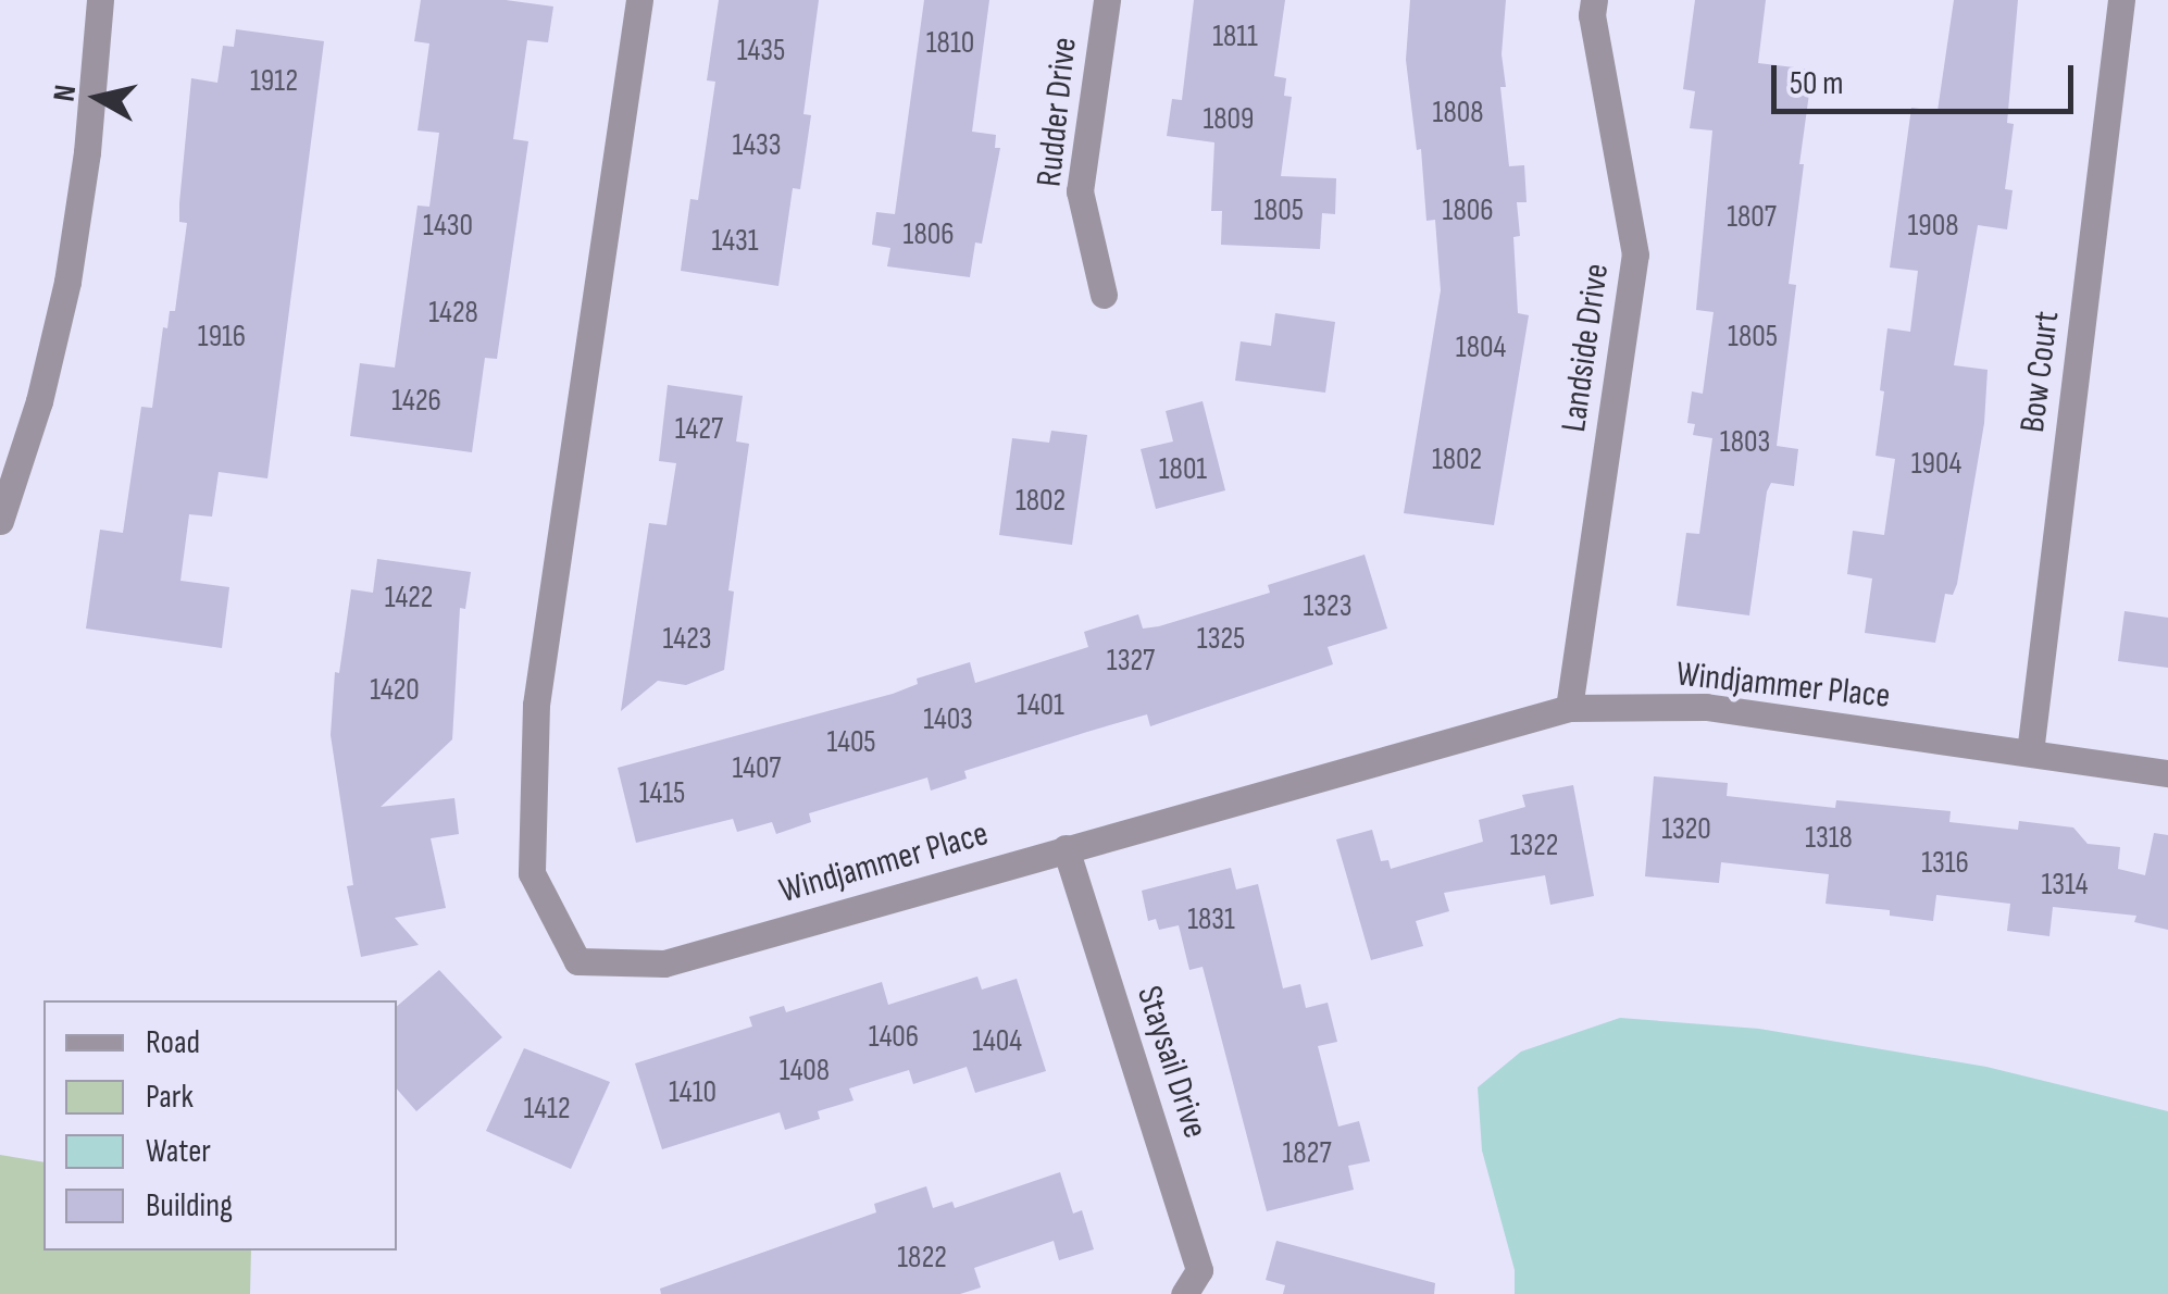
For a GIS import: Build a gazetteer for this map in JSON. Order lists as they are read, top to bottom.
{
  "streets": {
    "street": [
      "Rudder Drive",
      "Landside Drive",
      "Bow Court",
      "Windjammer Place",
      "Staysail Drive"
    ]
  },
  "crossings": [
    ["Landside Drive", "Windjammer Place"],
    ["Bow Court", "Windjammer Place"],
    ["Windjammer Place", "Staysail Drive"]
  ],
  "house_numbers": [
    "1811",
    "1810",
    "1435",
    "1912",
    "1808",
    "1809",
    "1433",
    "1805",
    "1806",
    "1807",
    "1430",
    "1908",
    "1806",
    "1431",
    "1428",
    "1916",
    "1805",
    "1804",
    "1426",
    "1427",
    "1803",
    "1802",
    "1904",
    "1801",
    "1802",
    "1422",
    "1323",
    "1423",
    "1325",
    "1327",
    "1420",
    "1401",
    "1403",
    "1405",
    "1407",
    "1415",
    "1320",
    "1318",
    "1322",
    "1316",
    "1314",
    "1831",
    "1406",
    "1404",
    "1408",
    "1410",
    "1412",
    "1827",
    "1822"
  ],
  "legend": [
    "Road",
    "Park",
    "Water",
    "Building"
  ],
  "scale_bar": "50 m",
  "north": "left"
}
